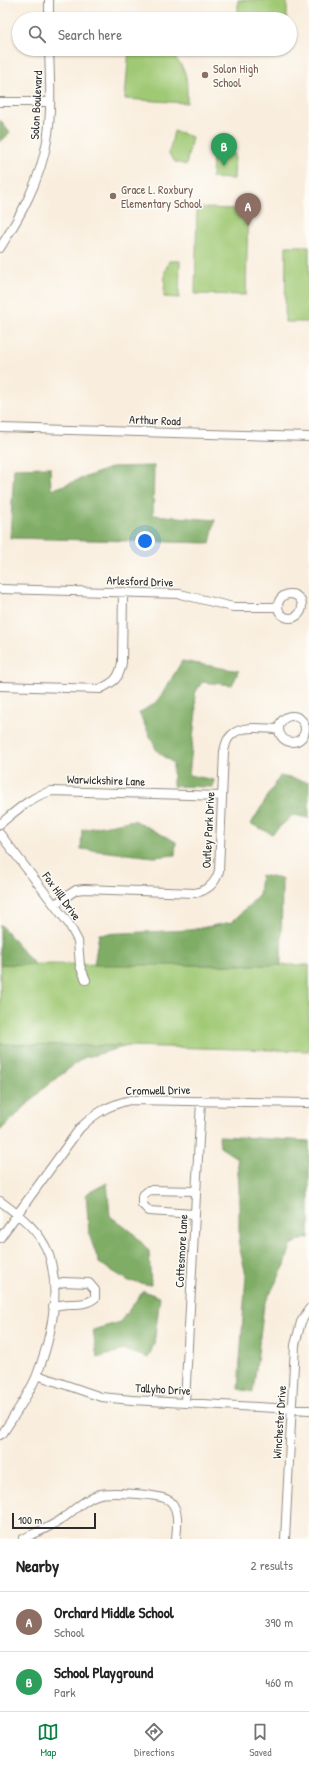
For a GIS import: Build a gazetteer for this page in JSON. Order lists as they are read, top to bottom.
{
  "streets": {
    "street": [
      "Solon Boulevard",
      "Arthur Road",
      "Arlesford Drive",
      "Warwickshire Lane",
      "Outley Park Drive",
      "Fox Hill Drive",
      "Cromwell Drive",
      "Cottesmore Lane",
      "Tallyho Drive",
      "Winchester Drive"
    ]
  },
  "crossings": [
    ["Warwickshire Lane", "Outley Park Drive"],
    ["Outley Park Drive", "Fox Hill Drive"],
    ["Cromwell Drive", "Cottesmore Lane"],
    ["Cottesmore Lane", "Tallyho Drive"],
    ["Tallyho Drive", "Winchester Drive"]
  ],
  "places": ["Solon High School", "Grace L. Roxbury Elementary School"],
  "scale_bar": "100 m",
  "page": {
    "search": "Search here",
    "pins": ["B", "A"],
    "scale": "100 m",
    "heading": ["Nearby", "2 results"],
    "list": [
      {
        "mark": "A",
        "name": "Orchard Middle School",
        "note": "School",
        "value": "390 m"
      },
      {
        "mark": "B",
        "name": "School Playground",
        "note": "Park",
        "value": "460 m"
      }
    ],
    "nav": ["Map", "Directions", "Saved"]
  }
}
